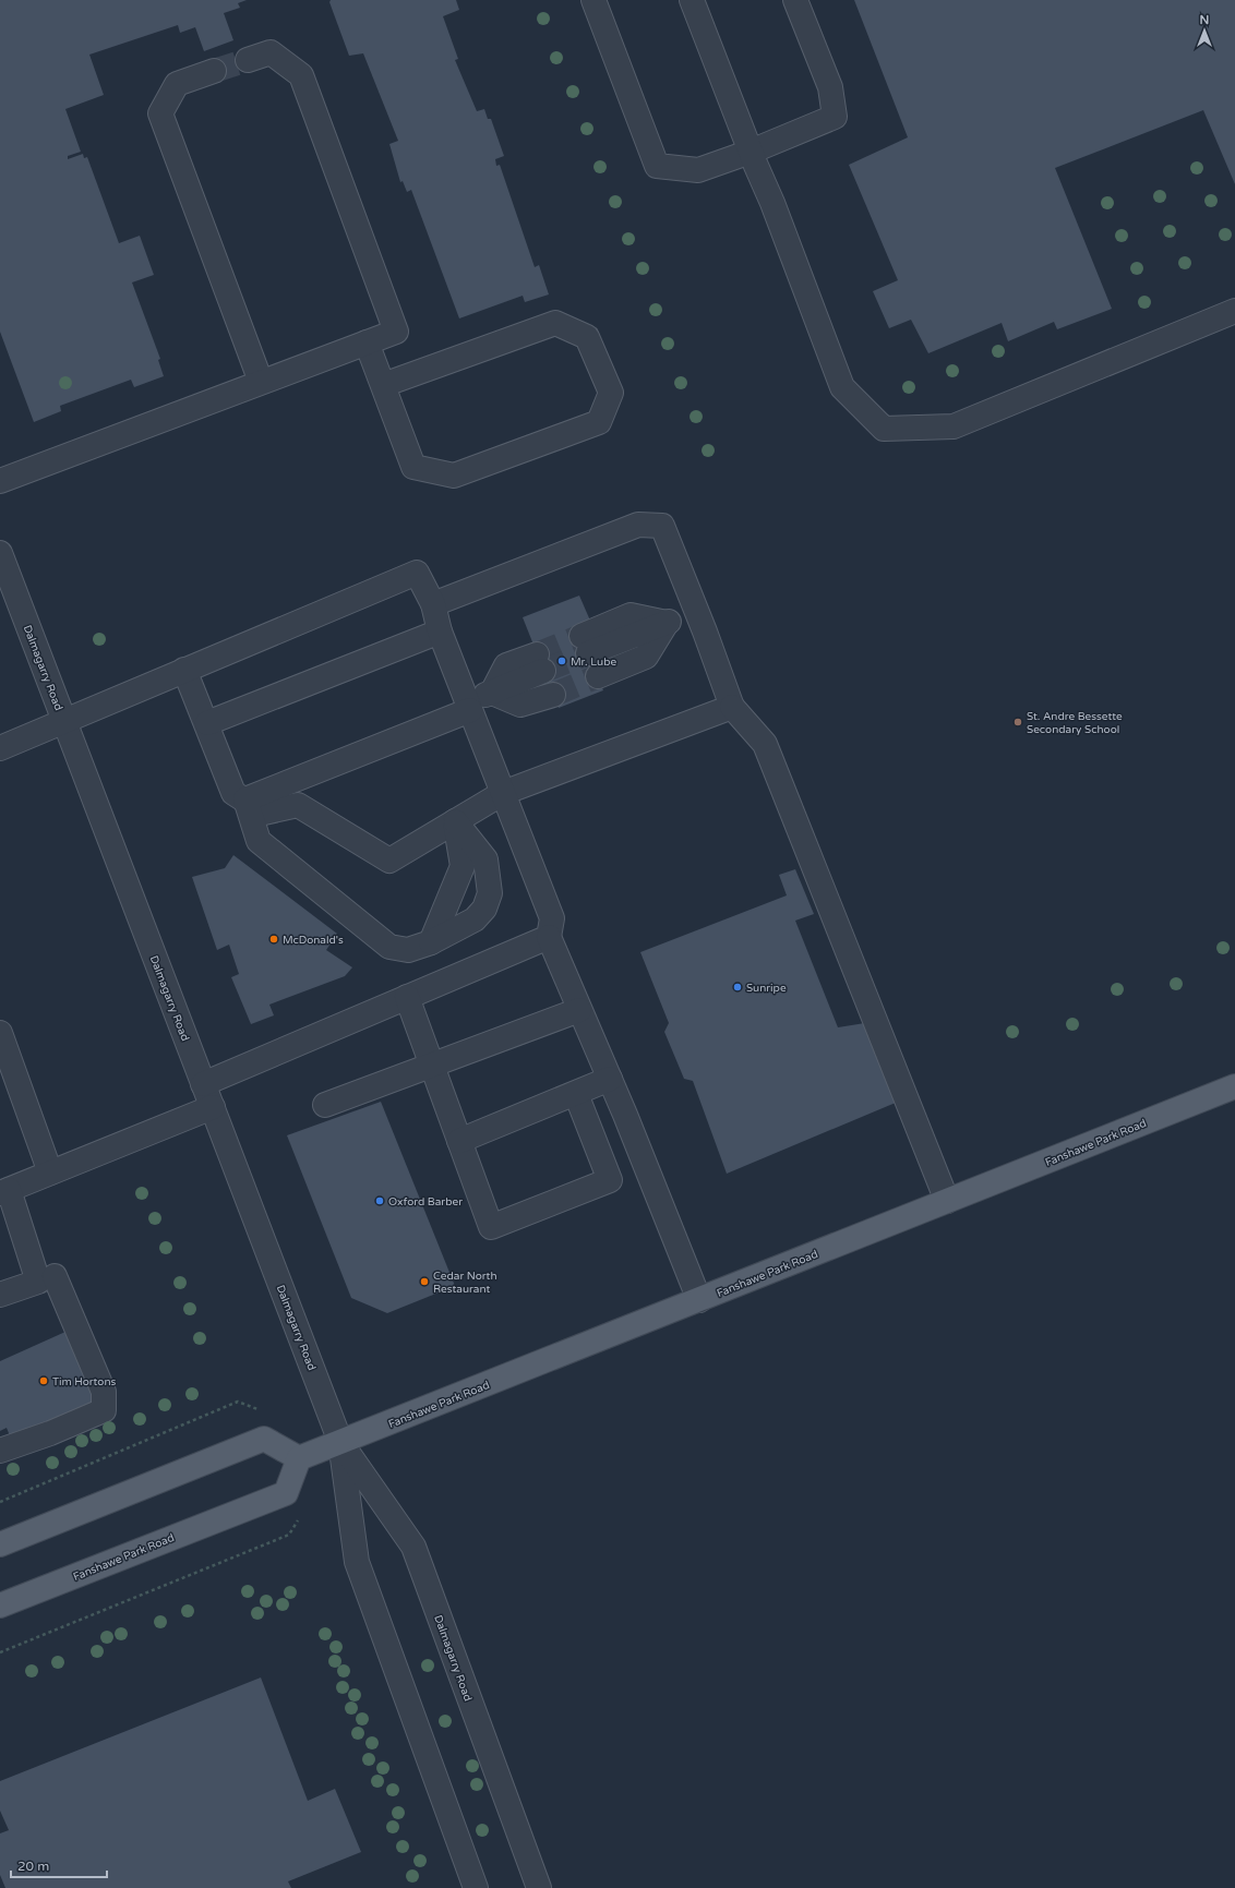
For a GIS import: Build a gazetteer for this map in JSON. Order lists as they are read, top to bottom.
{
  "streets": {
    "main road": ["Fanshawe Park Road"],
    "street": ["Dalmagarry Road"]
  },
  "crossings": [
    ["Dalmagarry Road", "Fanshawe Park Road"]
  ],
  "places": [
    "Mr. Lube",
    "St. Andre Bessette Secondary School",
    "McDonald's",
    "Sunripe",
    "Oxford Barber",
    "Cedar North Restaurant",
    "Tim Hortons"
  ],
  "scale_bar": "20 m",
  "north": "top"
}
